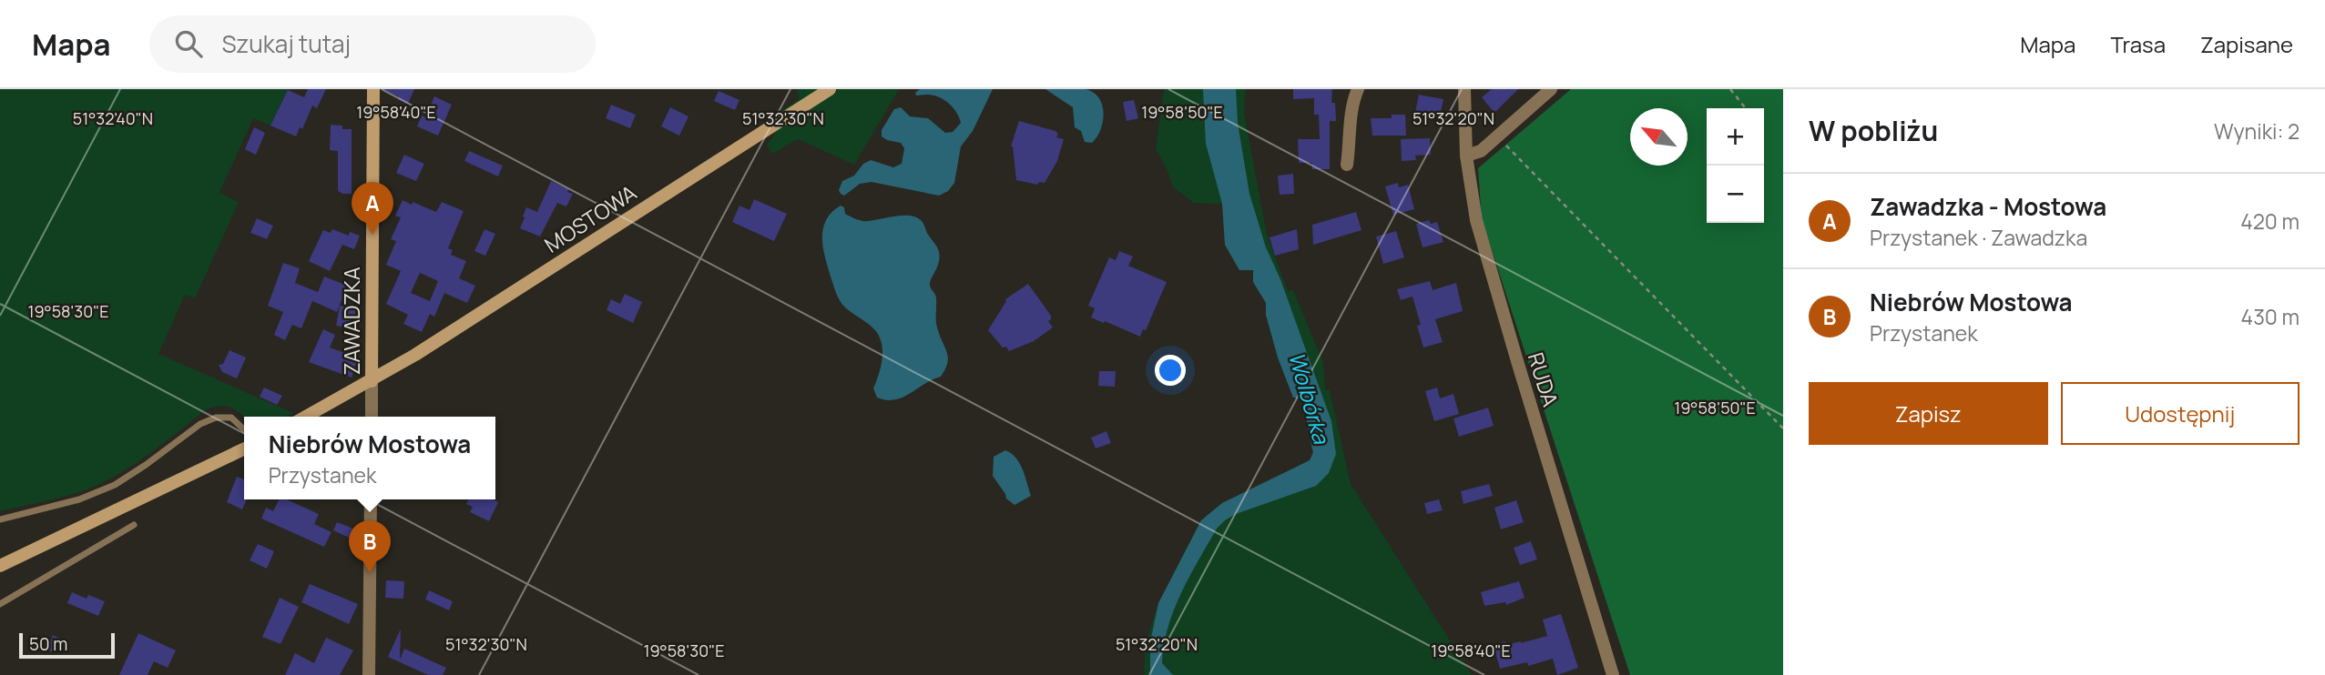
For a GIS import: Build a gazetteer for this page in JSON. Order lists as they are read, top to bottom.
{
  "streets": {
    "street": ["MOSTOWA", "ZAWADZKA", "RUDA"]
  },
  "crossings": [
    ["MOSTOWA", "ZAWADZKA"]
  ],
  "water": ["Wolbórka"],
  "scale_bar": "50 m",
  "north": "top left",
  "page": {
    "header": "Mapa",
    "search": "Szukaj tutaj",
    "nav": ["Mapa", "Trasa", "Zapisane"],
    "heading": ["W pobliżu", "Wyniki: 2"],
    "map_buttons": ["+", "−"],
    "list": [
      {
        "mark": "A",
        "name": "Zawadzka - Mostowa",
        "note": "Przystanek · Zawadzka",
        "value": "420 m"
      },
      {
        "mark": "B",
        "name": "Niebrów Mostowa",
        "note": "Przystanek",
        "value": "430 m"
      }
    ],
    "pins": ["A", "B"],
    "buttons": ["Zapisz", "Udostępnij"],
    "popup": ["Niebrów Mostowa", "Przystanek"],
    "scale": "50 m"
  },
  "coordinates": [
    "19°58'40\"E",
    "19°58'50\"E",
    "51°32'40\"N",
    "51°32'30\"N",
    "51°32'20\"N",
    "19°58'30\"E"
  ]
}
